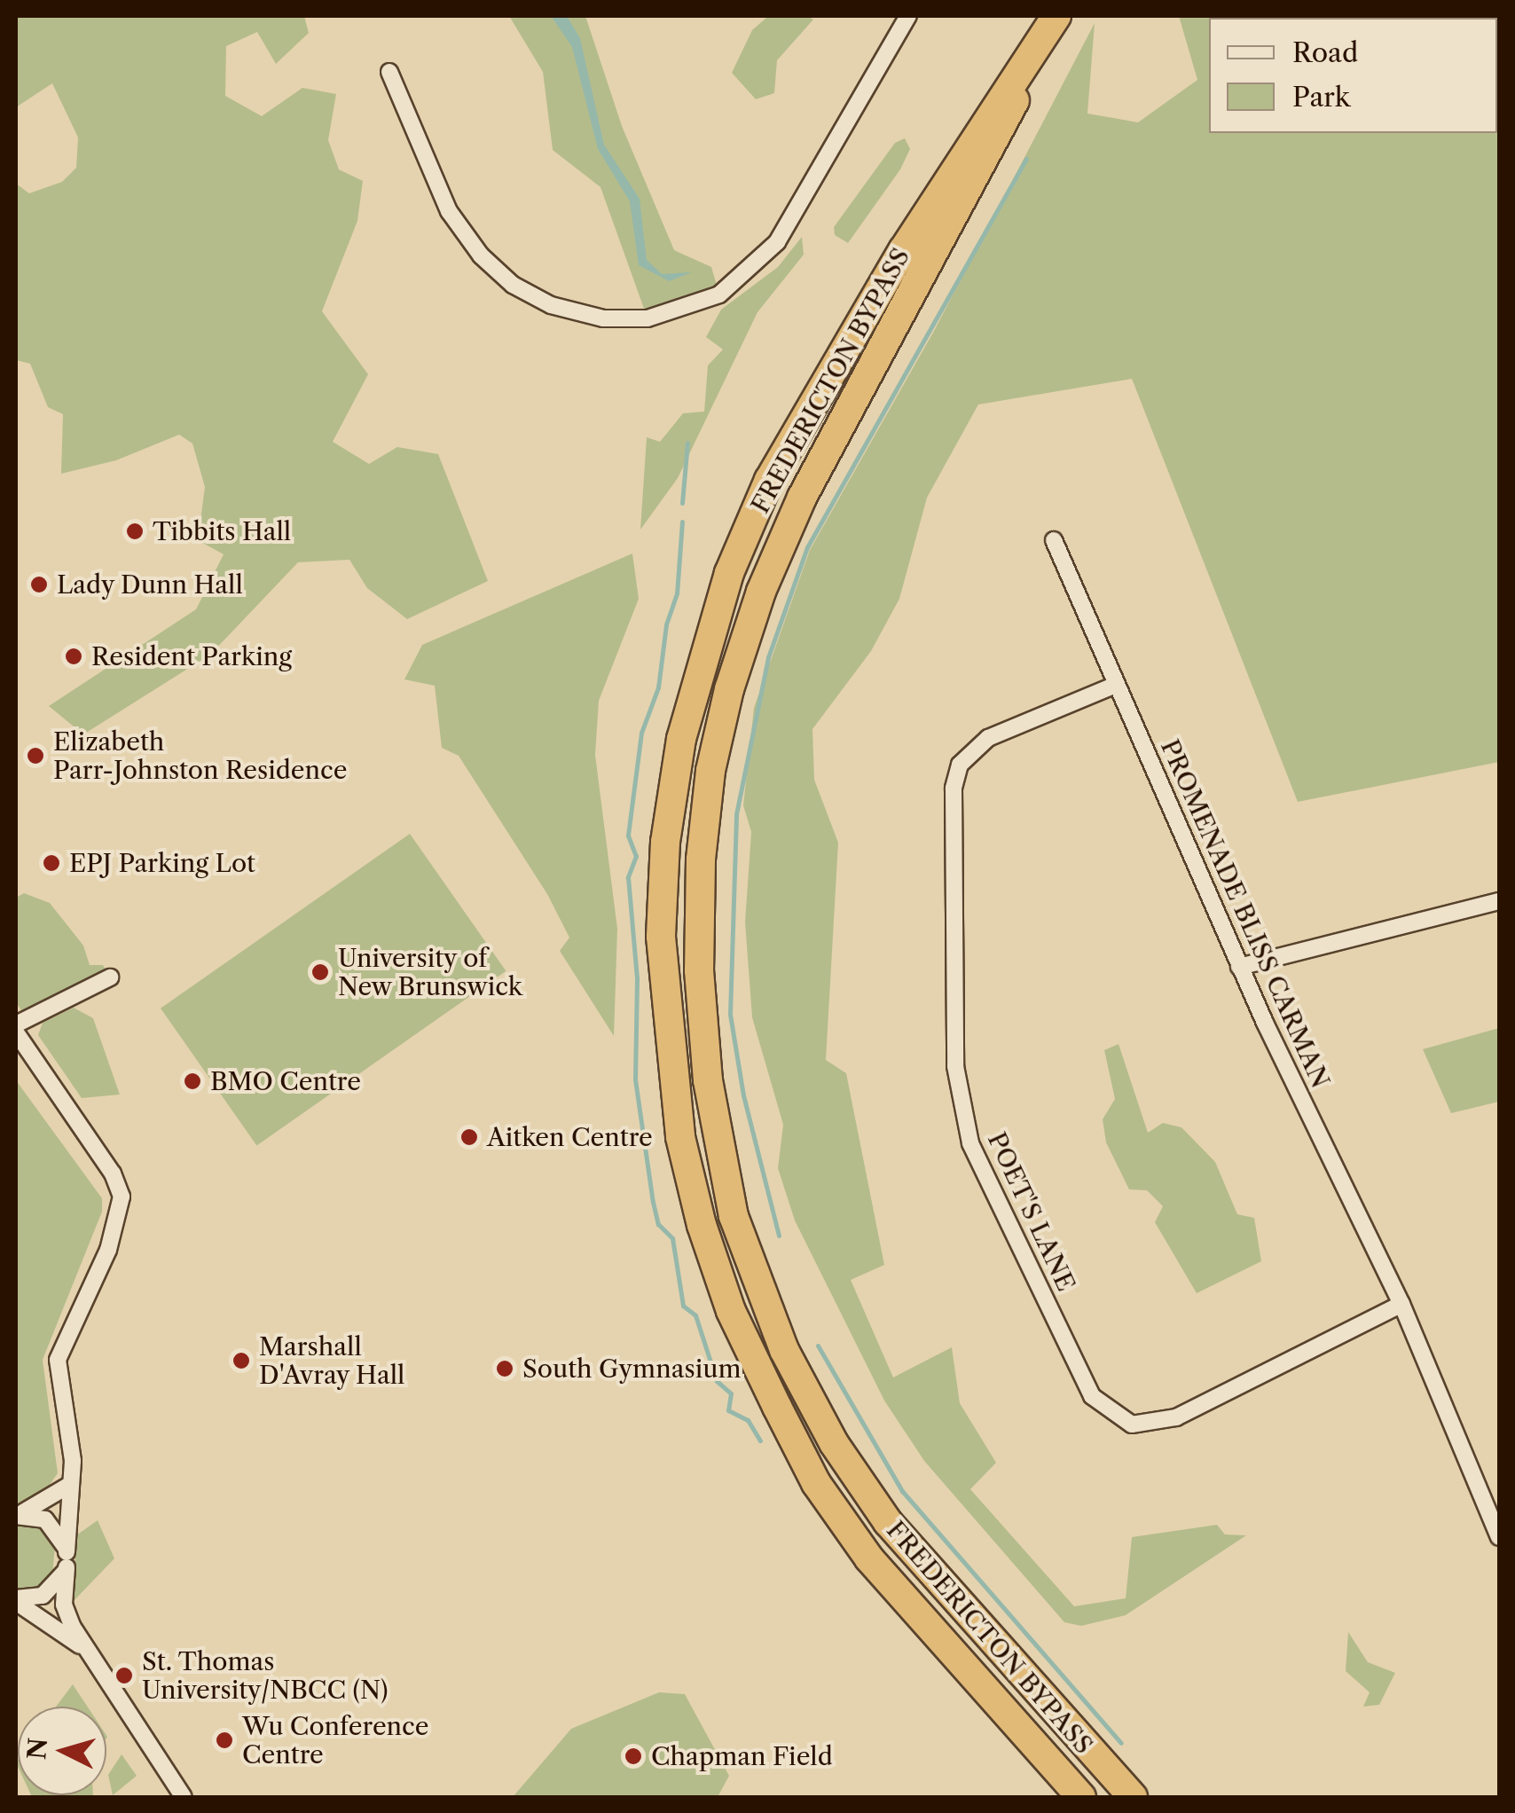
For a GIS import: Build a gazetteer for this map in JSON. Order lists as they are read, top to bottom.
{
  "streets": {
    "highway": ["FREDERICTON BYPASS"],
    "street": ["PROMENADE BLISS CARMAN", "POET'S LANE"]
  },
  "crossings": [
    ["PROMENADE BLISS CARMAN", "POET'S LANE"]
  ],
  "places": [
    "Tibbits Hall",
    "Lady Dunn Hall",
    "Resident Parking",
    "Elizabeth Parr-Johnston Residence",
    "EPJ Parking Lot",
    "University of New Brunswick",
    "BMO Centre",
    "Aitken Centre",
    "Marshall D'Avray Hall",
    "South Gymnasium",
    "St. Thomas University/NBCC (N)",
    "Wu Conference Centre",
    "Chapman Field"
  ],
  "legend": ["Road", "Park"],
  "north": "left"
}
